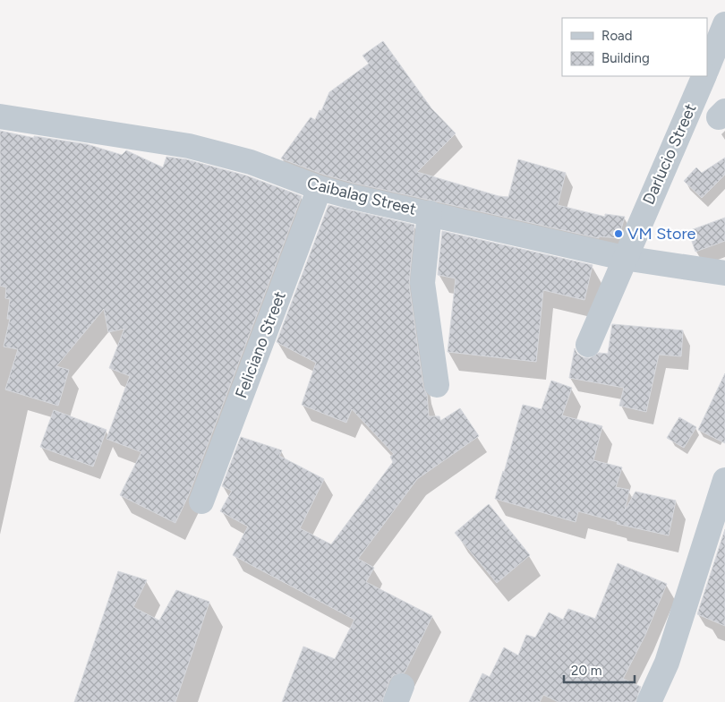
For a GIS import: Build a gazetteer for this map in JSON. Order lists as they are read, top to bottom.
{
  "streets": {
    "street": ["Darlucio Street", "Caibalag Street", "Feliciano Street"]
  },
  "crossings": [
    ["Darlucio Street", "Caibalag Street"],
    ["Caibalag Street", "Feliciano Street"]
  ],
  "places": ["VM Store"],
  "legend": ["Road", "Building"],
  "scale_bar": "20 m"
}
